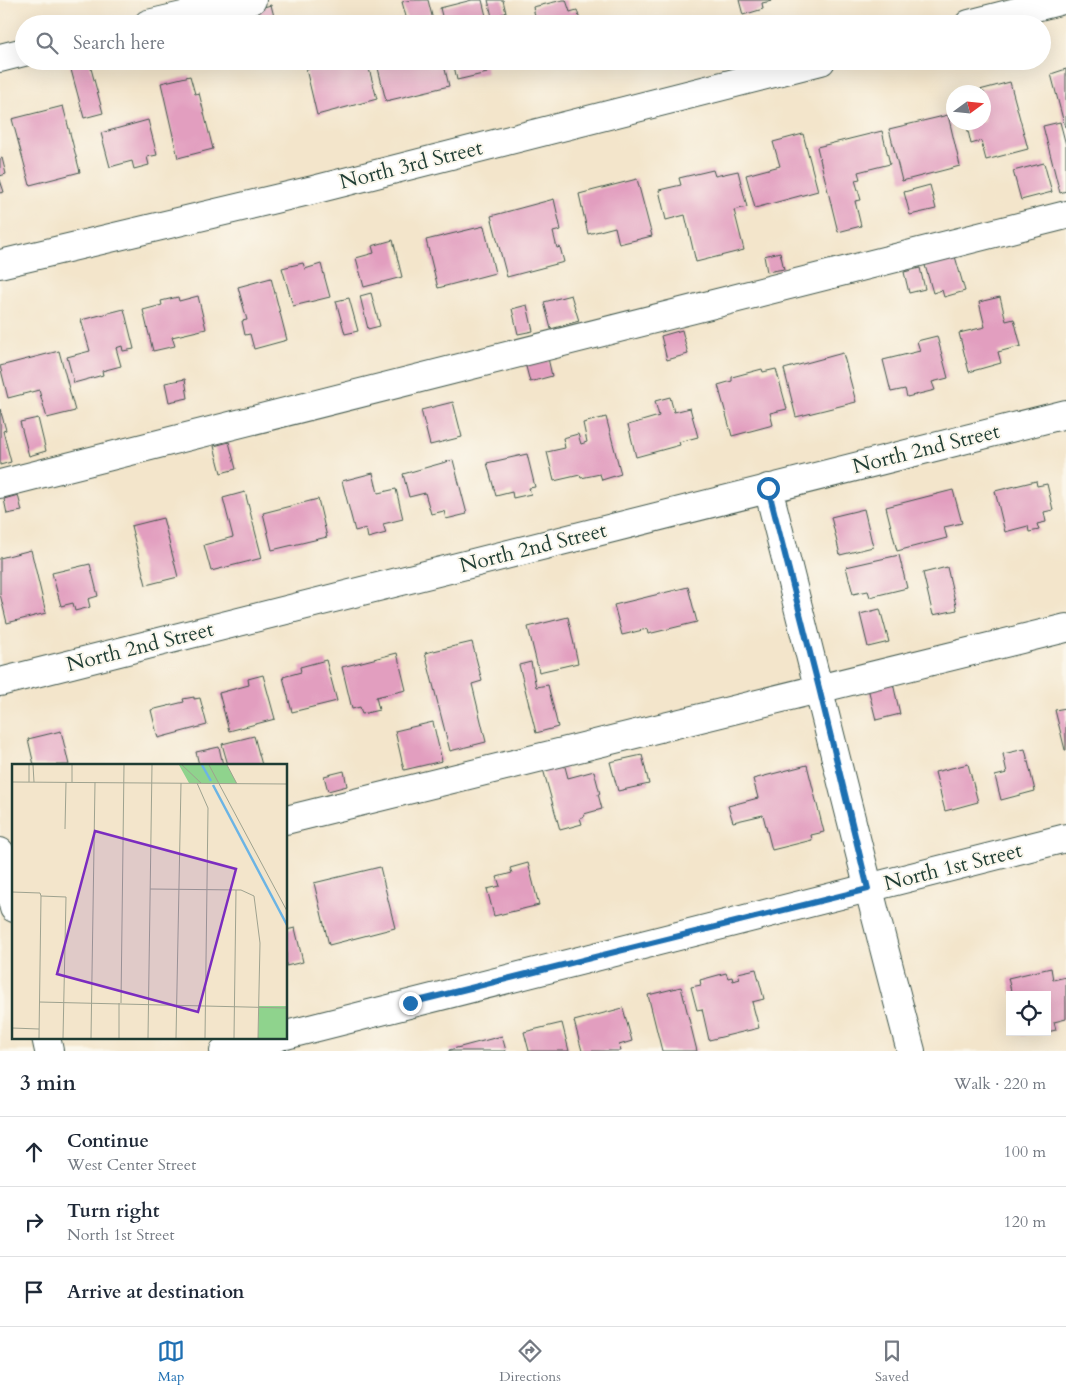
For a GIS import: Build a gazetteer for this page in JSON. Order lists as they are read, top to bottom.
{
  "streets": {
    "street": ["North 3rd Street", "North 2nd Street", "North 1st Street"]
  },
  "north": "right",
  "page": {
    "search": "Search here",
    "heading": ["3 min", "Walk · 220 m"],
    "list": [
      ["Continue", "West Center Street", "100 m"],
      ["Turn right", "North 1st Street", "120 m"],
      "Arrive at destination"
    ],
    "nav": ["Map", "Directions", "Saved"]
  }
}
